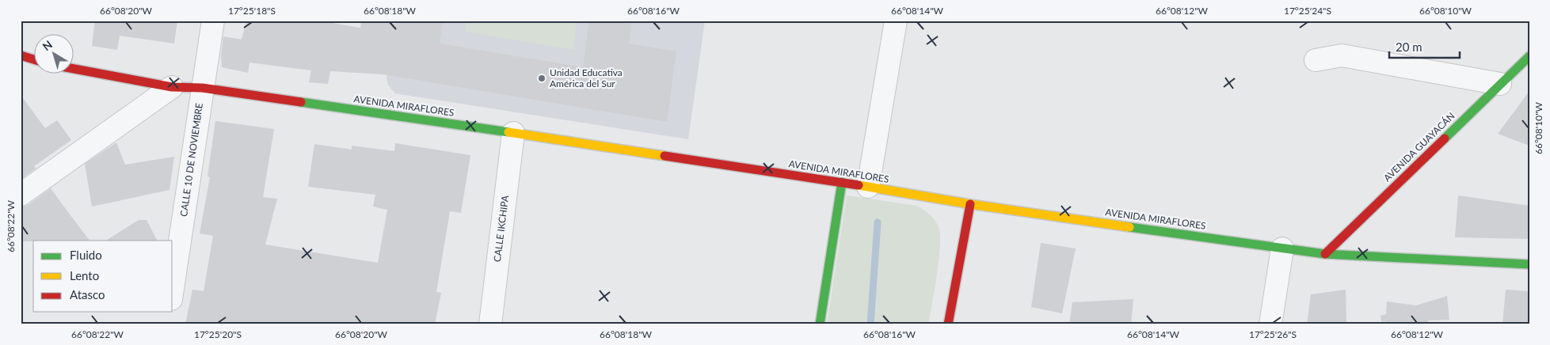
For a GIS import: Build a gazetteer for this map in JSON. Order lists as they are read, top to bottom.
{
  "streets": {
    "street": [
      "AVENIDA MIRAFLORES",
      "AVENIDA GUAYACÁN",
      "CALLE 10 DE NOVIEMBRE",
      "CALLE IKCHIPA"
    ]
  },
  "crossings": [
    ["AVENIDA MIRAFLORES", "AVENIDA GUAYACÁN"],
    ["AVENIDA MIRAFLORES", "CALLE 10 DE NOVIEMBRE"],
    ["AVENIDA MIRAFLORES", "CALLE IKCHIPA"]
  ],
  "places": ["Unidad Educativa América del Sur"],
  "legend": ["Fluido", "Lento", "Atasco"],
  "scale_bar": "20 m",
  "north": "top left",
  "coordinates": [
    "66°08'20\"W",
    "17°25'18\"S",
    "66°08'18\"W",
    "66°08'16\"W",
    "66°08'14\"W",
    "66°08'12\"W",
    "17°25'24\"S",
    "66°08'10\"W",
    "66°08'22\"W",
    "17°25'20\"S",
    "17°25'26\"S"
  ]
}
